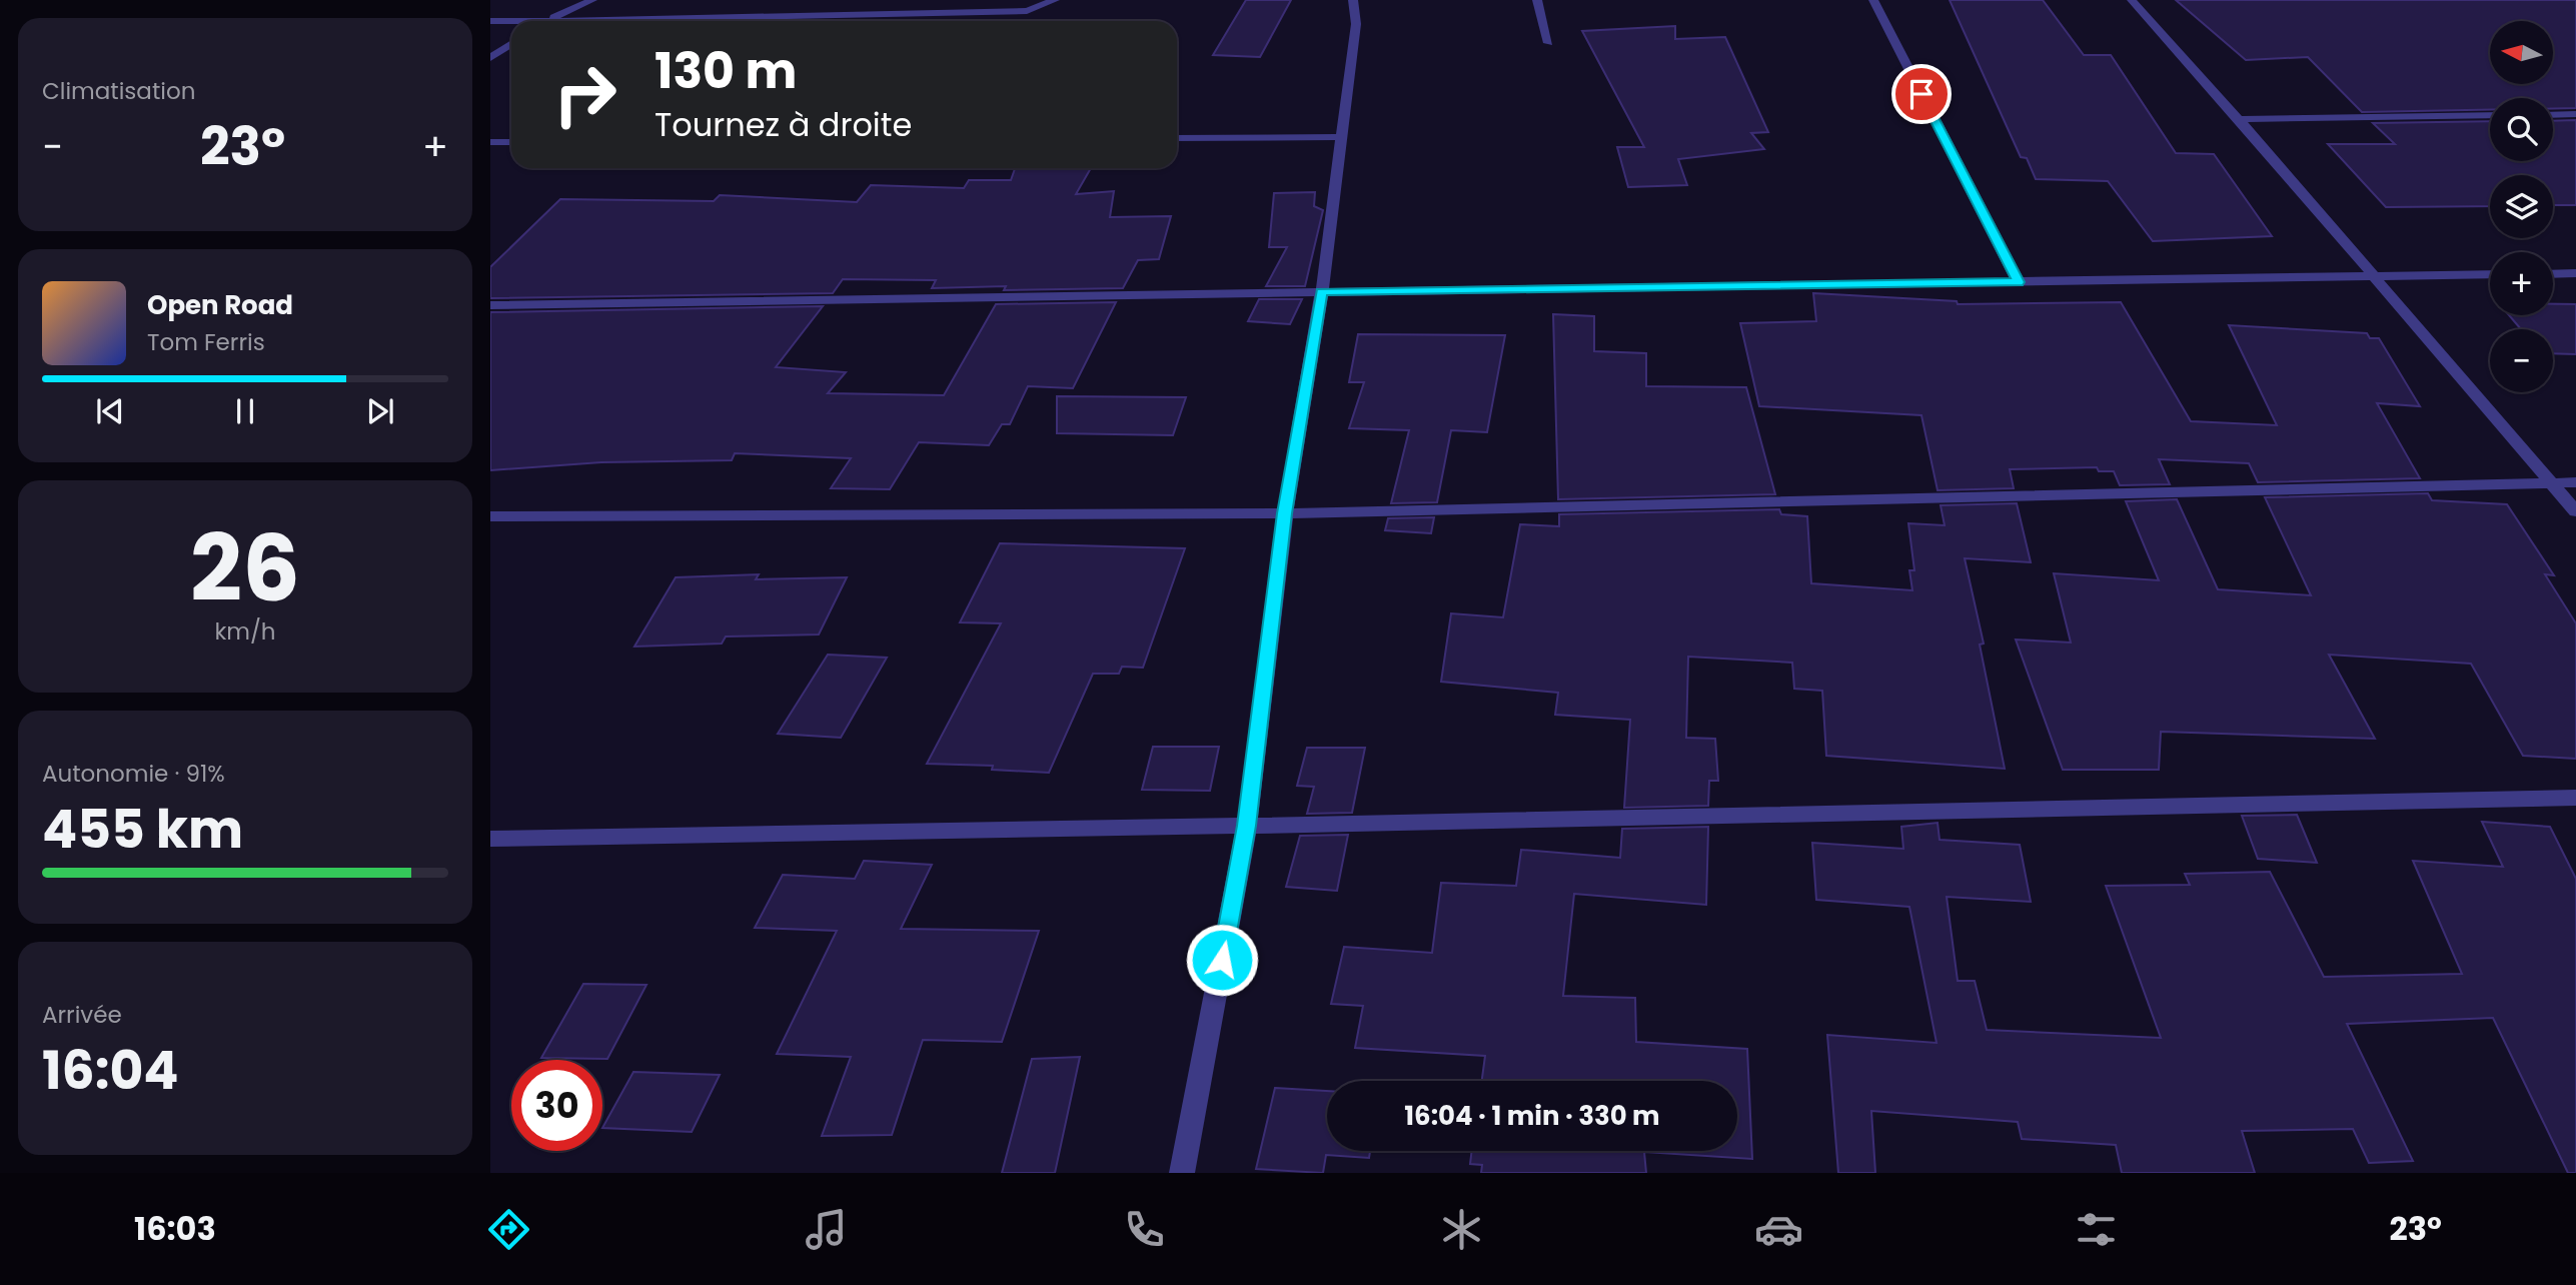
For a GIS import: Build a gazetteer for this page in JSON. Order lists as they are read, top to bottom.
{
  "north": "left",
  "page": {
    "tile": [
      "Climatisation",
      ["26", "km/h"],
      ["Autonomie · 91%", "455 km"],
      ["Arrivée", "16:04"]
    ],
    "map_buttons": ["+", "−"],
    "turn": ["130 m", "Tournez à droite"],
    "heat": ["−", "23°", "+"],
    "song": ["Open Road", "Tom Ferris"],
    "limit": "30",
    "trip": "16:04 · 1 min · 330 m",
    "tabs": ["16:03", "23°"]
  }
}
